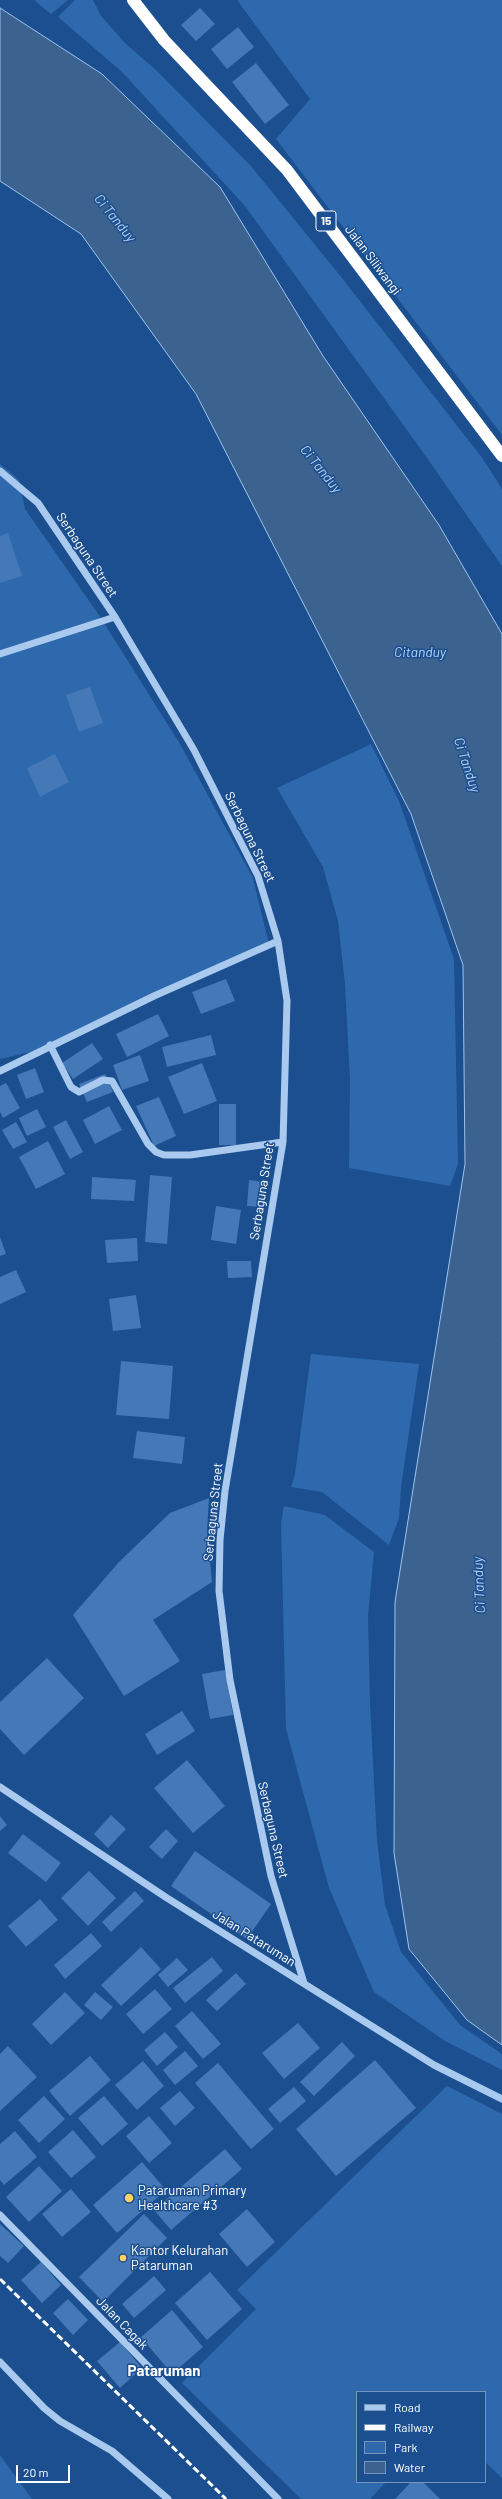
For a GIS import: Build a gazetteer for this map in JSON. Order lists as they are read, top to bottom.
{
  "streets": {
    "highway": ["15", "Jalan Siliwangi"],
    "street": ["Serbaguna Street", "Jalan Pataruman", "Jalan Cagak"]
  },
  "crossings": [
    ["Serbaguna Street", "Jalan Pataruman"]
  ],
  "districts": ["Pataruman"],
  "water": ["Ci Tanduy", "Citanduy"],
  "places": ["Pataruman Primary Healthcare #3", "Kantor Kelurahan Pataruman"],
  "legend": [
    "Road",
    "Railway",
    "Park",
    "Water"
  ],
  "scale_bar": "20 m"
}
